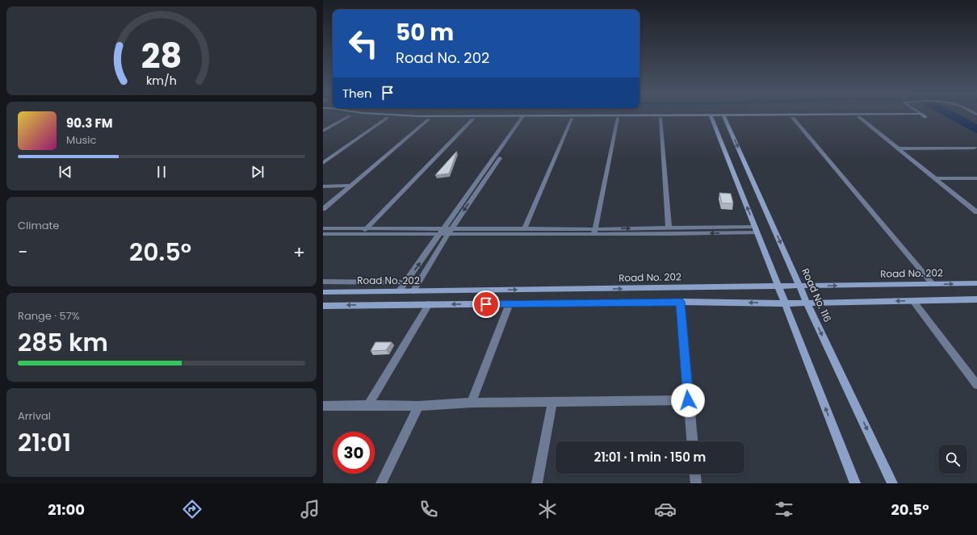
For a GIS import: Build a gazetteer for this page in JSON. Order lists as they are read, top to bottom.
{
  "streets": {
    "street": ["Road No. 202", "Road No. 116"]
  },
  "crossings": [
    ["Road No. 202", "Road No. 116"]
  ],
  "page": {
    "turn": ["50 m", "Road No. 202"],
    "then": "Then",
    "song": ["90.3 FM", "Music"],
    "tile": [
      "Climate",
      ["Range · 57%", "285 km"],
      ["Arrival", "21:01"]
    ],
    "heat": ["−", "20.5°", "+"],
    "limit": "30",
    "trip": "21:01 · 1 min · 150 m",
    "tabs": ["21:00", "20.5°"],
    "gauge": ["28", "km/h"]
  }
}
